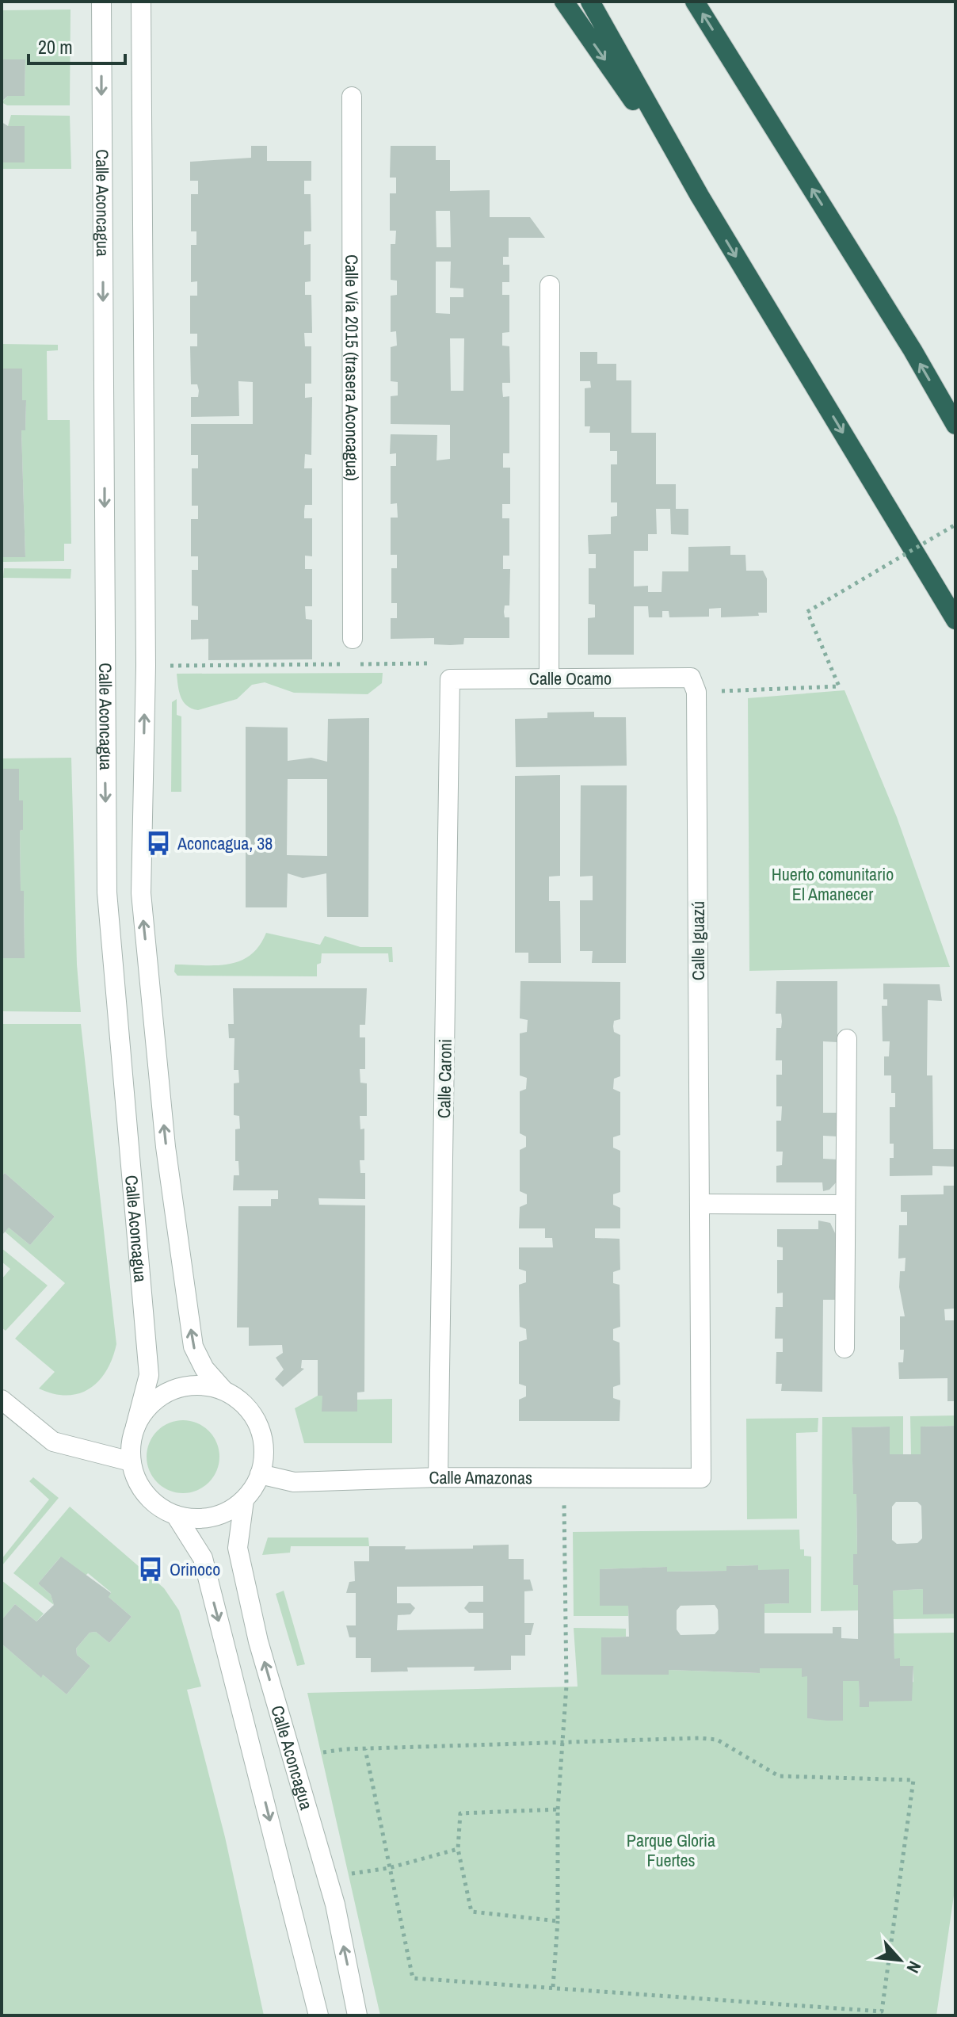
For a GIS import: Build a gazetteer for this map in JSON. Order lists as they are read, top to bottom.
{
  "streets": {
    "street": [
      "Calle Aconcagua",
      "Calle Vía 2015 (trasera Aconcagua)",
      "Calle Ocamo",
      "Calle Iguazú",
      "Calle Caroni",
      "Calle Amazonas"
    ]
  },
  "crossings": [
    ["Calle Aconcagua", "Calle Amazonas"],
    ["Calle Ocamo", "Calle Iguazú"],
    ["Calle Ocamo", "Calle Caroni"],
    ["Calle Iguazú", "Calle Amazonas"],
    ["Calle Caroni", "Calle Amazonas"]
  ],
  "parks": ["Huerto comunitario El Amanecer", "Parque Gloria Fuertes"],
  "places": {
    "bus stop": ["Aconcagua, 38", "Orinoco"]
  },
  "scale_bar": "20 m",
  "north": "bottom right"
}
